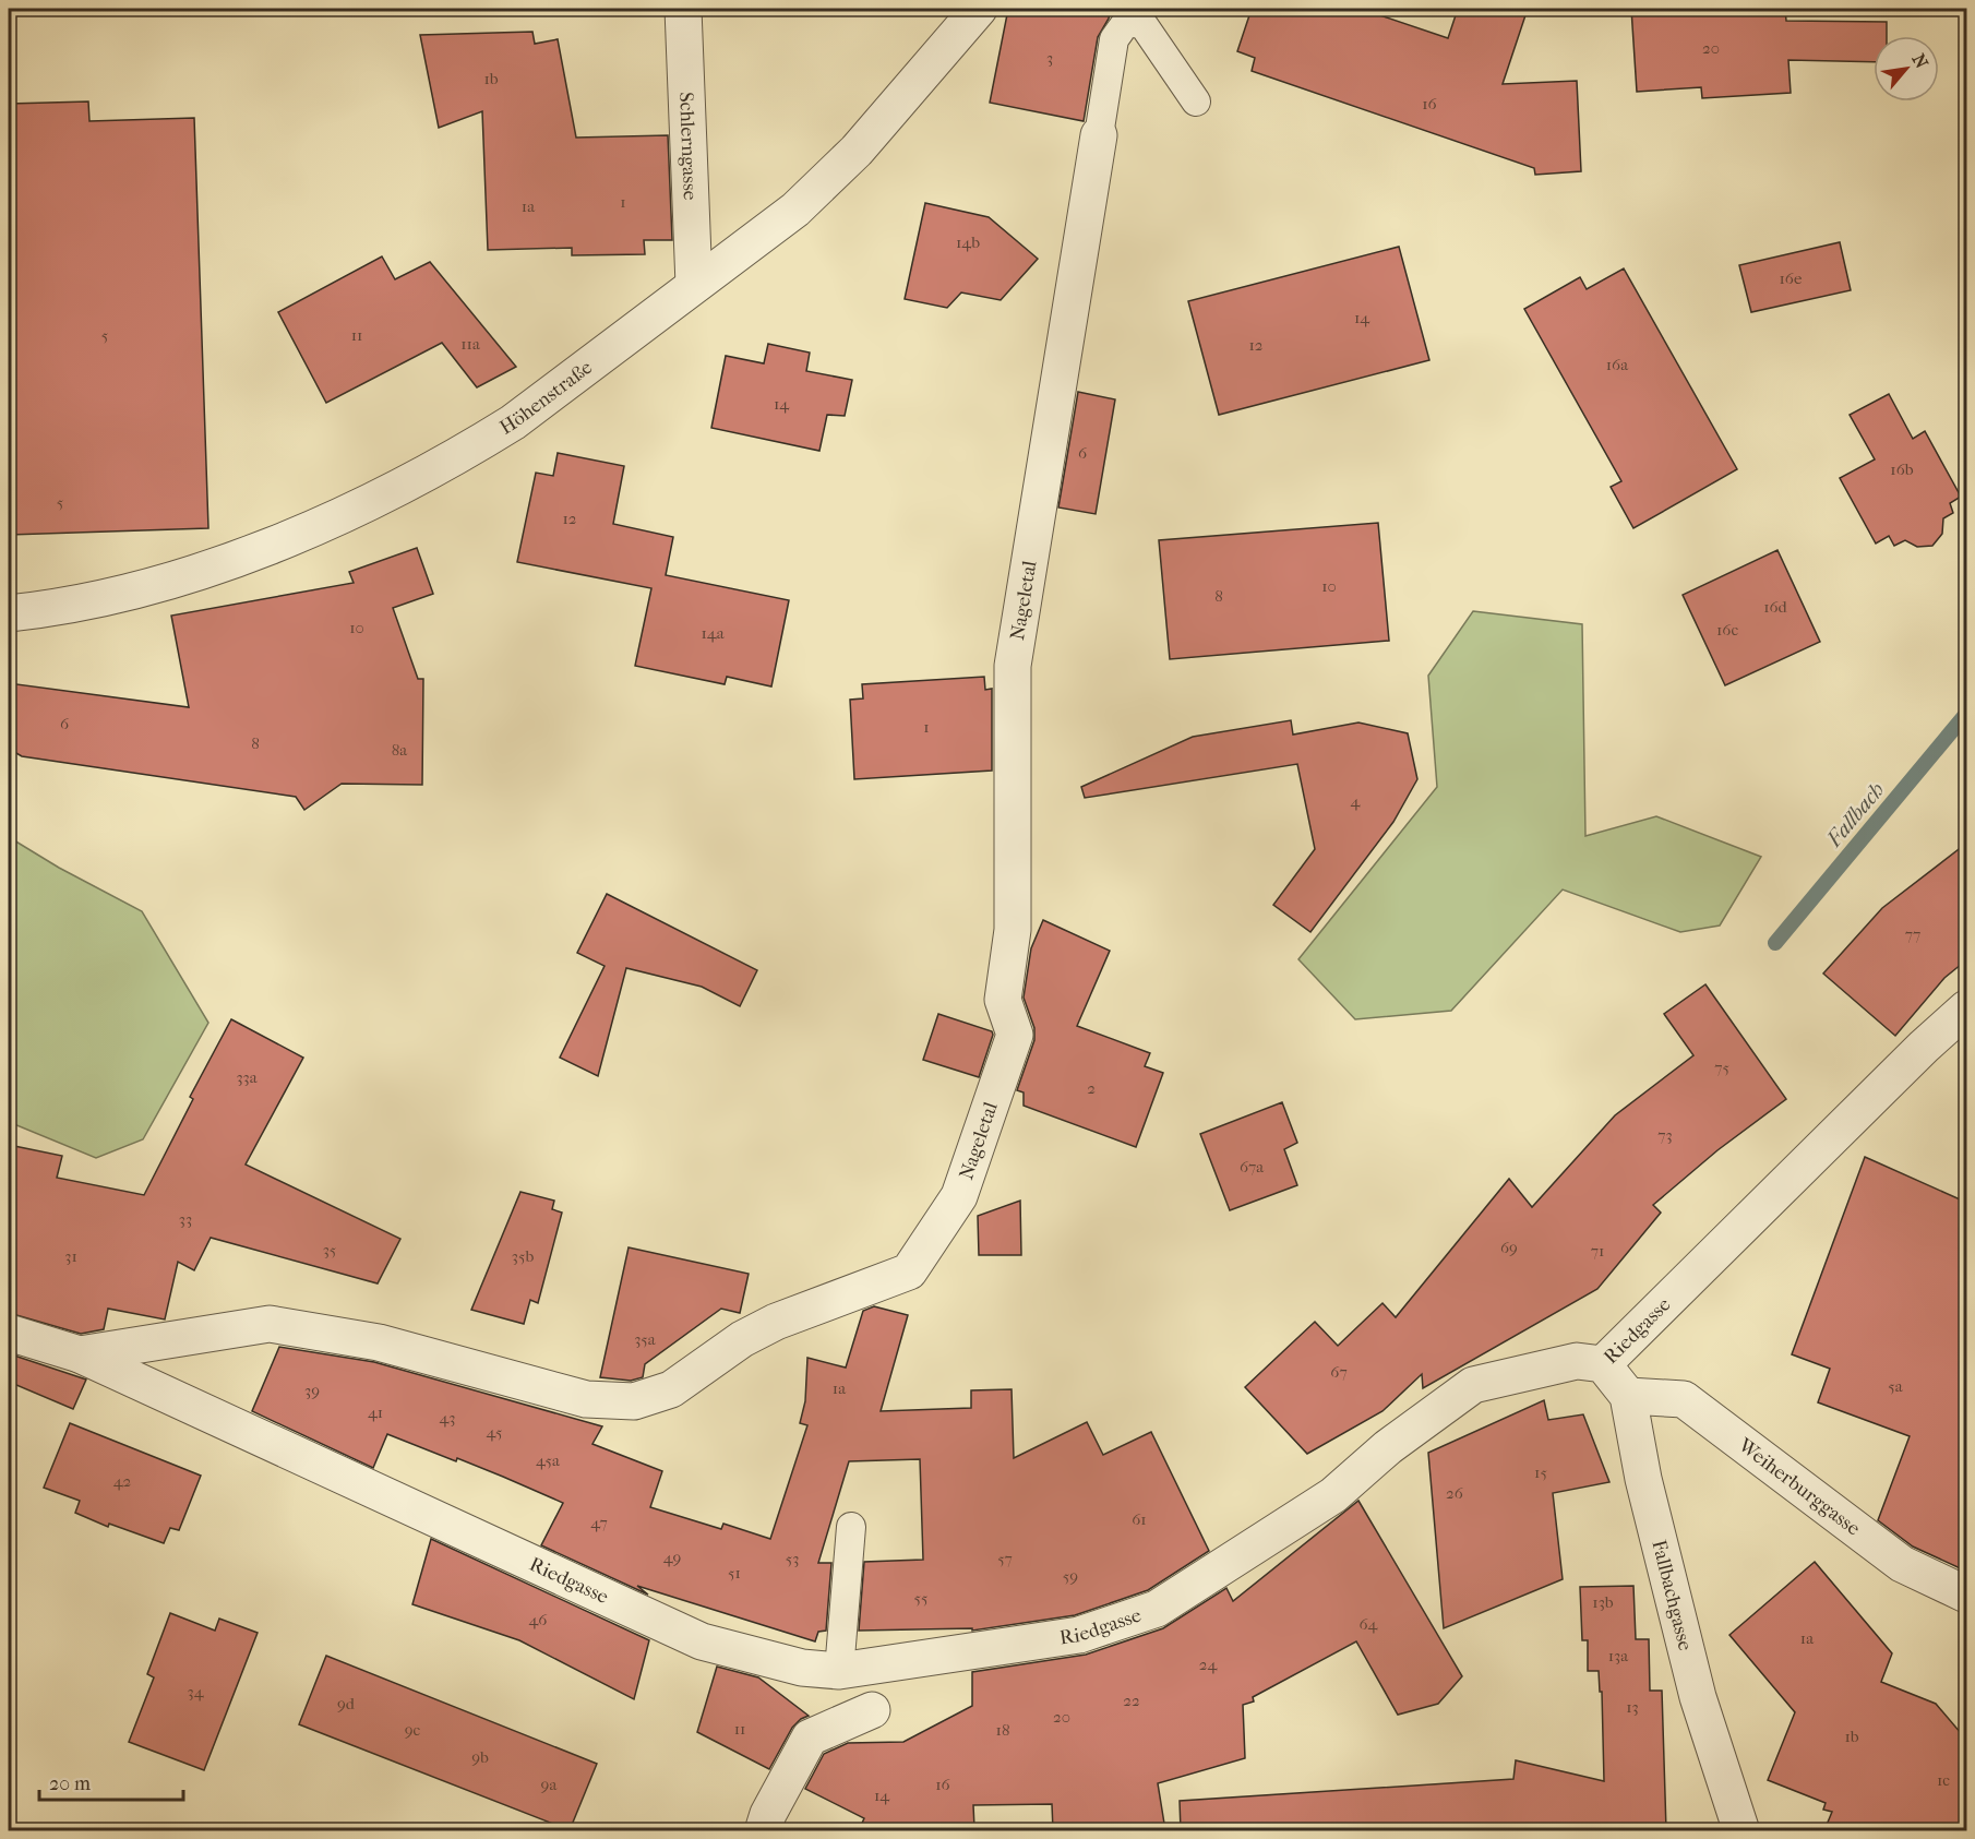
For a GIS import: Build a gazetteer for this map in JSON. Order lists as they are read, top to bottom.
{
  "streets": {
    "street": [
      "Schlerngasse",
      "Höhenstraße",
      "Nageletal",
      "Riedgasse",
      "Weiherburggasse",
      "Fallbachgasse"
    ]
  },
  "crossings": [
    ["Schlerngasse", "Höhenstraße"],
    ["Nageletal", "Riedgasse"],
    ["Riedgasse", "Fallbachgasse"],
    ["Weiherburggasse", "Fallbachgasse"]
  ],
  "water": ["Fallbach"],
  "house_numbers": [
    "20",
    "3",
    "1b",
    "16",
    "1",
    "1a",
    "14b",
    "16e",
    "14",
    "5",
    "11",
    "11a",
    "12",
    "16a",
    "14",
    "6",
    "16b",
    "5",
    "12",
    "10",
    "8",
    "16d",
    "10",
    "16c",
    "14a",
    "6",
    "1",
    "8",
    "8a",
    "4",
    "77",
    "75",
    "33a",
    "2",
    "73",
    "67a",
    "33",
    "69",
    "35",
    "71",
    "31",
    "35b",
    "35a",
    "67",
    "5a",
    "1a",
    "39",
    "41",
    "43",
    "45",
    "45a",
    "15",
    "42",
    "26",
    "61",
    "47",
    "49",
    "53",
    "57",
    "51",
    "59",
    "55",
    "13b",
    "46",
    "64",
    "1a",
    "13a",
    "24",
    "34",
    "22",
    "9d",
    "13",
    "20",
    "11",
    "9c",
    "18",
    "1b",
    "9b",
    "1c",
    "9a",
    "16",
    "14"
  ],
  "scale_bar": "20 m",
  "north": "top right"
}
